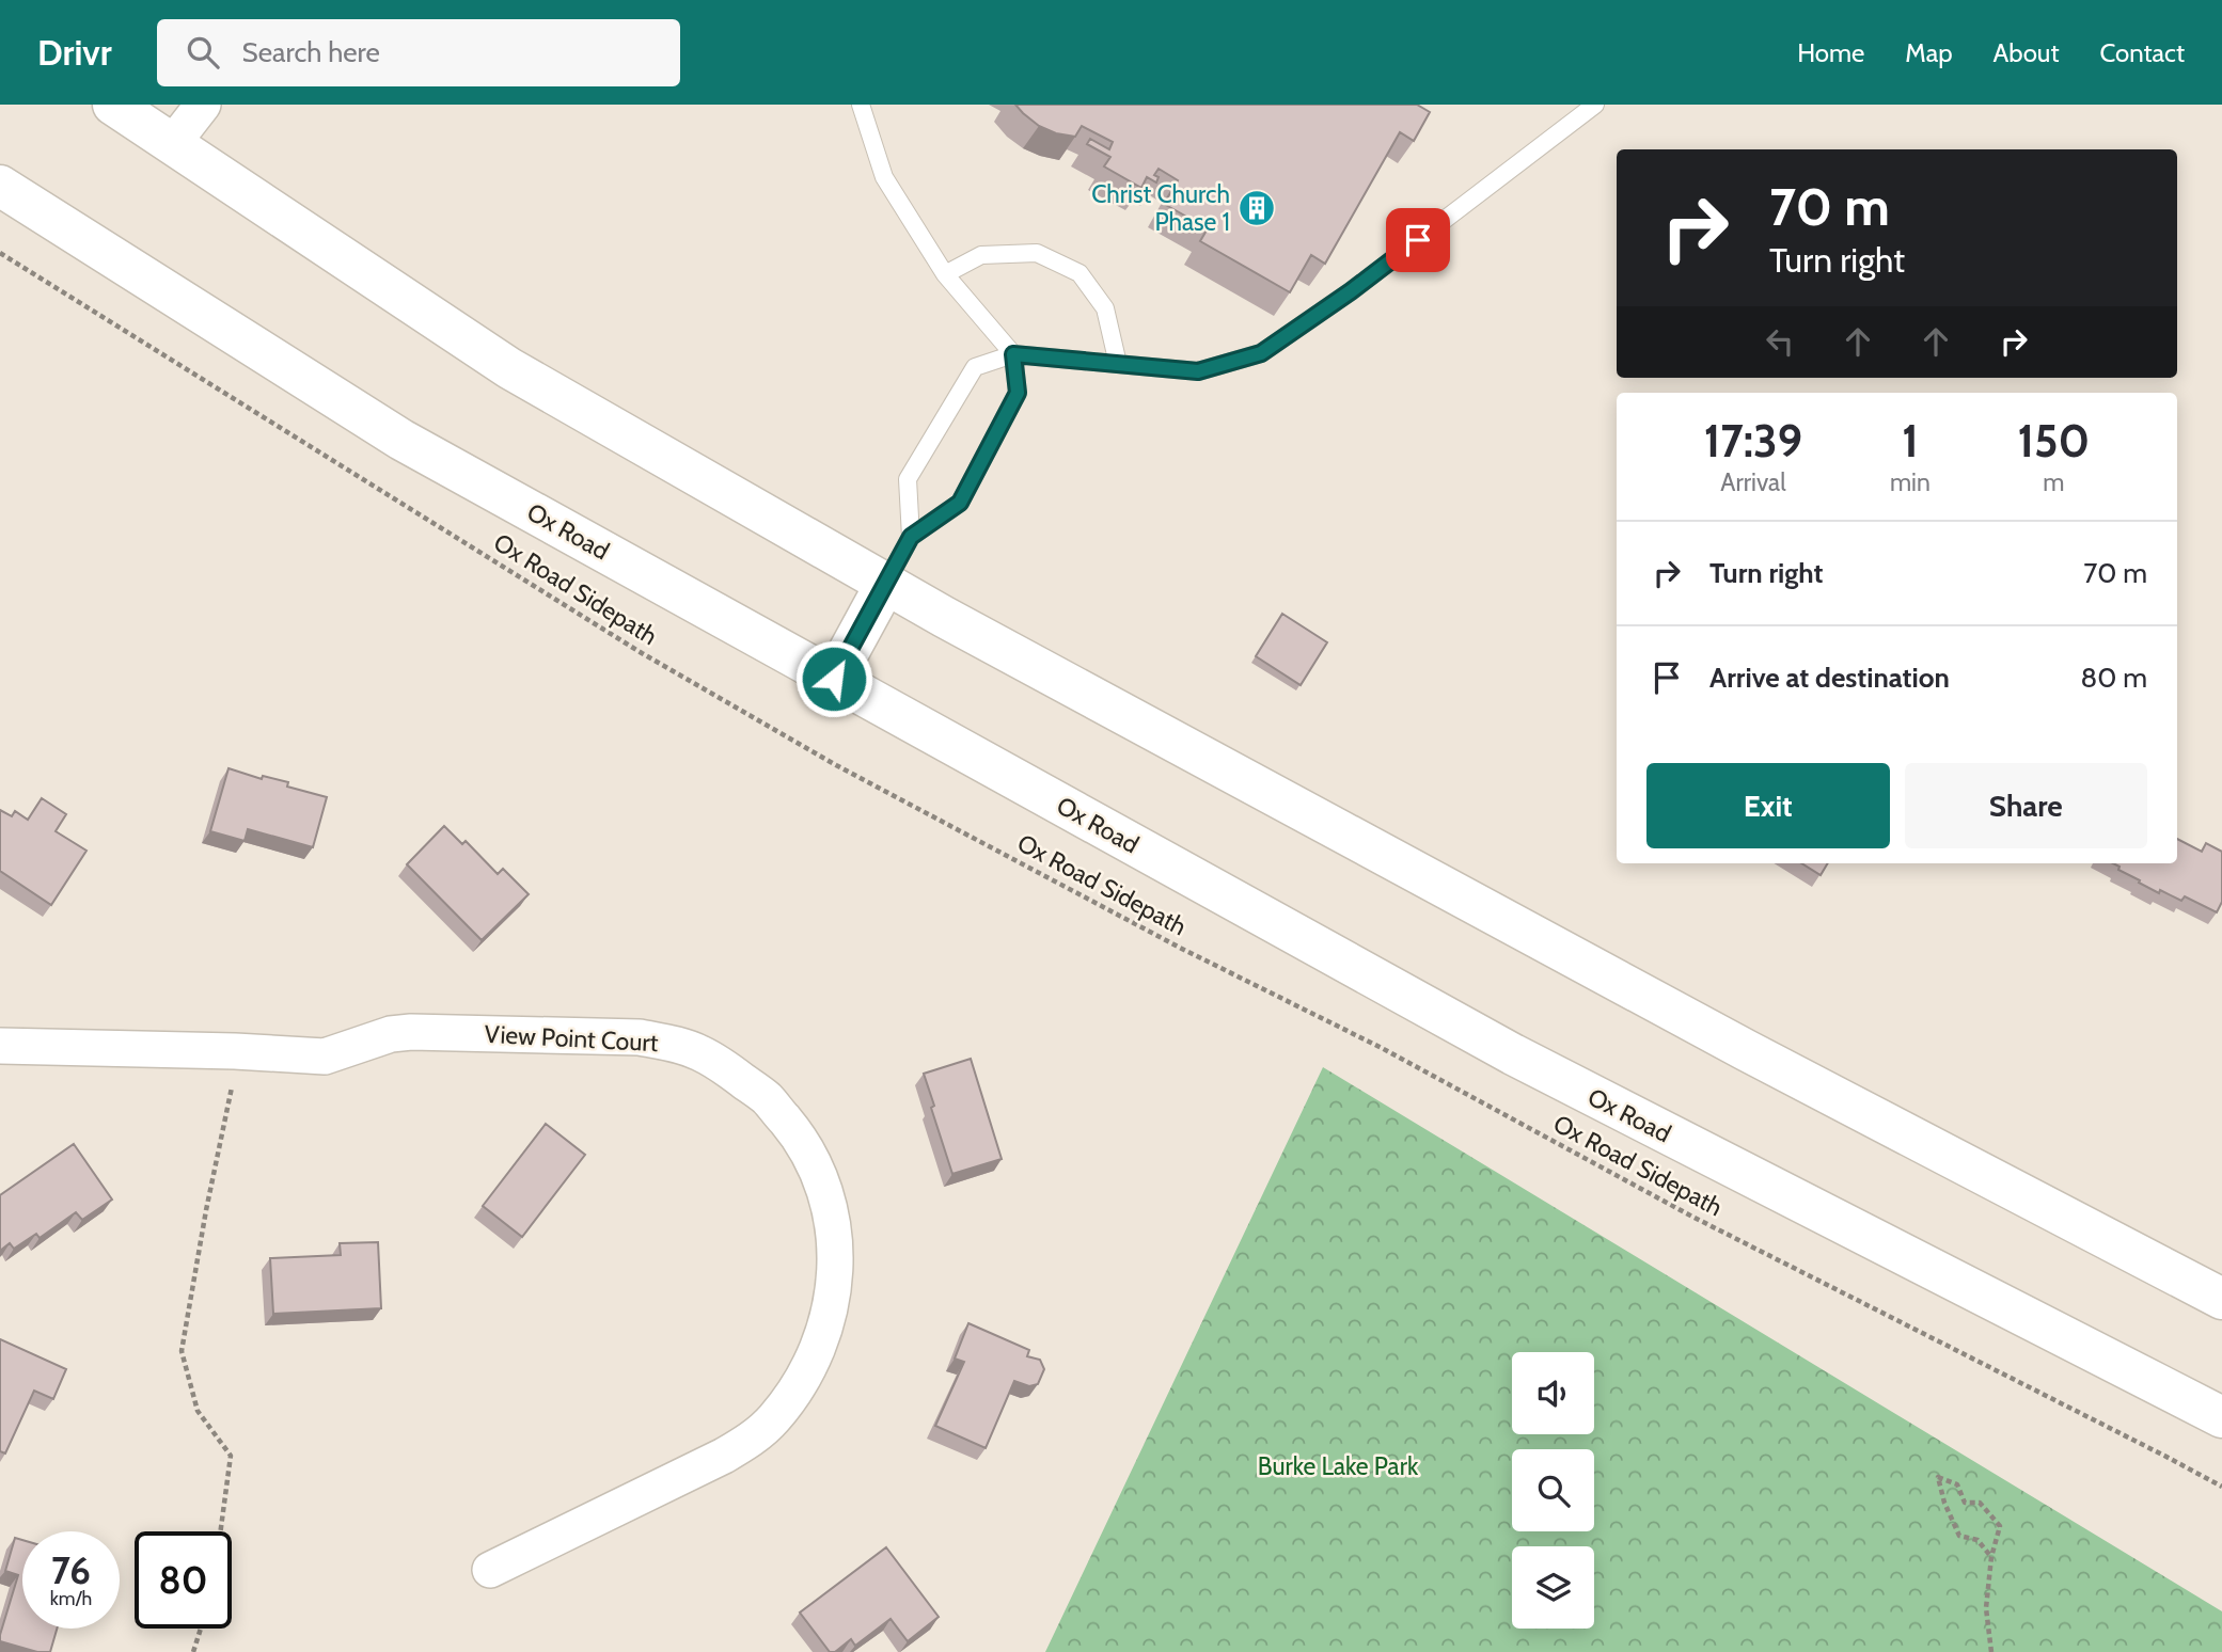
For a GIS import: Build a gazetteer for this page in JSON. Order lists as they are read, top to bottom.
{
  "streets": {
    "highway": ["Ox Road"],
    "street": ["View Point Court"],
    "path": ["Ox Road Sidepath"]
  },
  "parks": ["Burke Lake Park"],
  "places": {
    "building": ["Christ Church Phase 1"]
  },
  "page": {
    "header": "Drivr",
    "search": "Search here",
    "nav": [
      "Home",
      "Map",
      "About",
      "Contact"
    ],
    "turn": ["70 m", "Turn right"],
    "eta": [
      "17:39",
      "Arrival",
      "1",
      "min",
      "150",
      "m"
    ],
    "list": [
      {
        "name": "Turn right",
        "value": "70 m"
      },
      {
        "name": "Arrive at destination",
        "value": "80 m"
      }
    ],
    "buttons": ["Exit", "Share"],
    "speed": "76 km/h",
    "limit": "80"
  }
}
